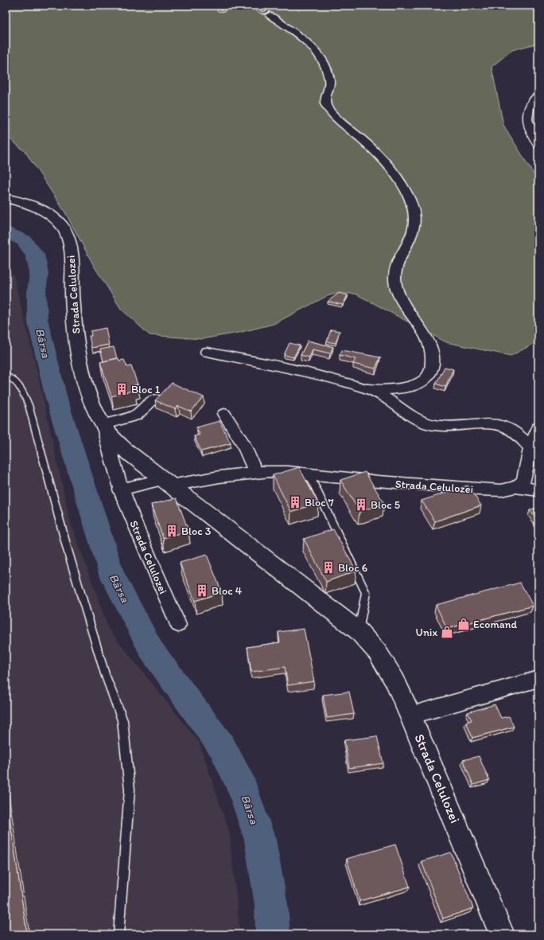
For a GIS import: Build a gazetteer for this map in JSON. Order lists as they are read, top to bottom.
{
  "streets": {
    "street": ["Strada Celulozei"]
  },
  "water": ["Bârsa"],
  "places": {
    "building": [
      "Bloc 1",
      "Bloc 7",
      "Bloc 5",
      "Bloc 3",
      "Bloc 6",
      "Bloc 4"
    ],
    "shop": ["Ecomand", "Unix"]
  }
}
